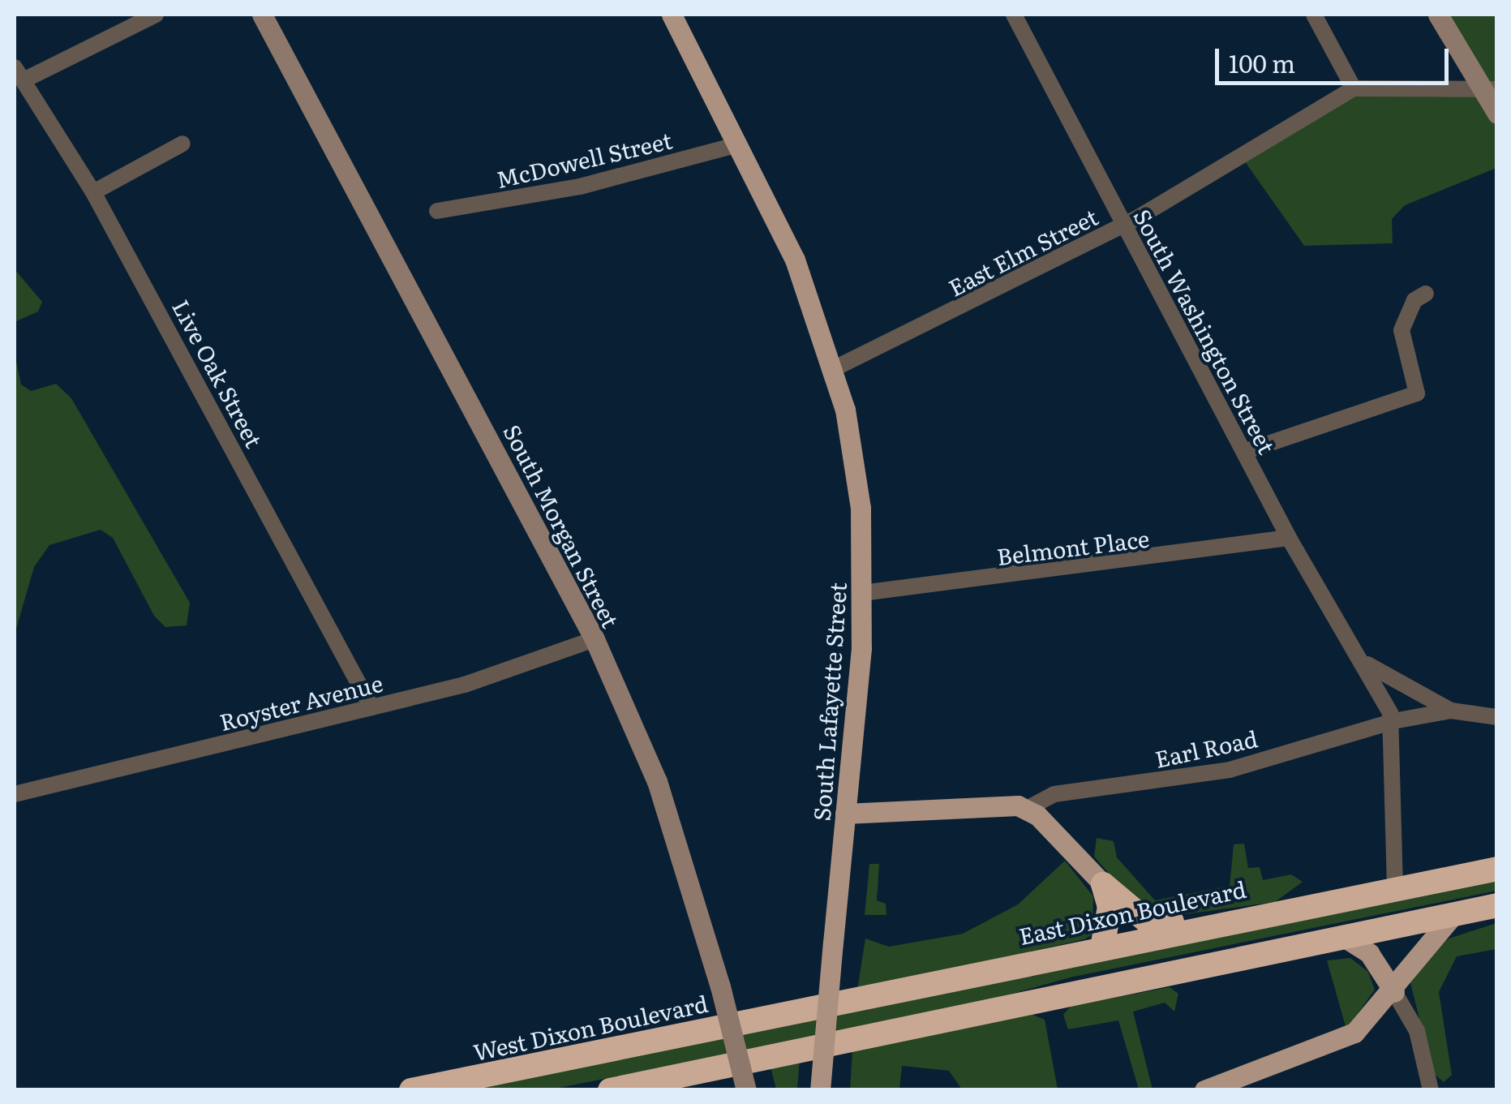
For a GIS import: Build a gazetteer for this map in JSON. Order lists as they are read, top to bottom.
{
  "streets": {
    "highway": ["East Dixon Boulevard", "West Dixon Boulevard"],
    "main road": ["South Lafayette Street"],
    "street": [
      "McDowell Street",
      "East Elm Street",
      "South Washington Street",
      "Live Oak Street",
      "South Morgan Street",
      "Belmont Place",
      "Royster Avenue",
      "Earl Road"
    ]
  },
  "crossings": [
    ["McDowell Street", "South Lafayette Street"],
    ["East Elm Street", "South Washington Street"],
    ["East Elm Street", "South Lafayette Street"],
    ["South Washington Street", "Belmont Place"],
    ["South Washington Street", "Earl Road"],
    ["South Washington Street", "East Dixon Boulevard"],
    ["Live Oak Street", "Royster Avenue"],
    ["South Morgan Street", "Royster Avenue"],
    ["Belmont Place", "South Lafayette Street"],
    ["East Dixon Boulevard", "West Dixon Boulevard"]
  ],
  "scale_bar": "100 m"
}
